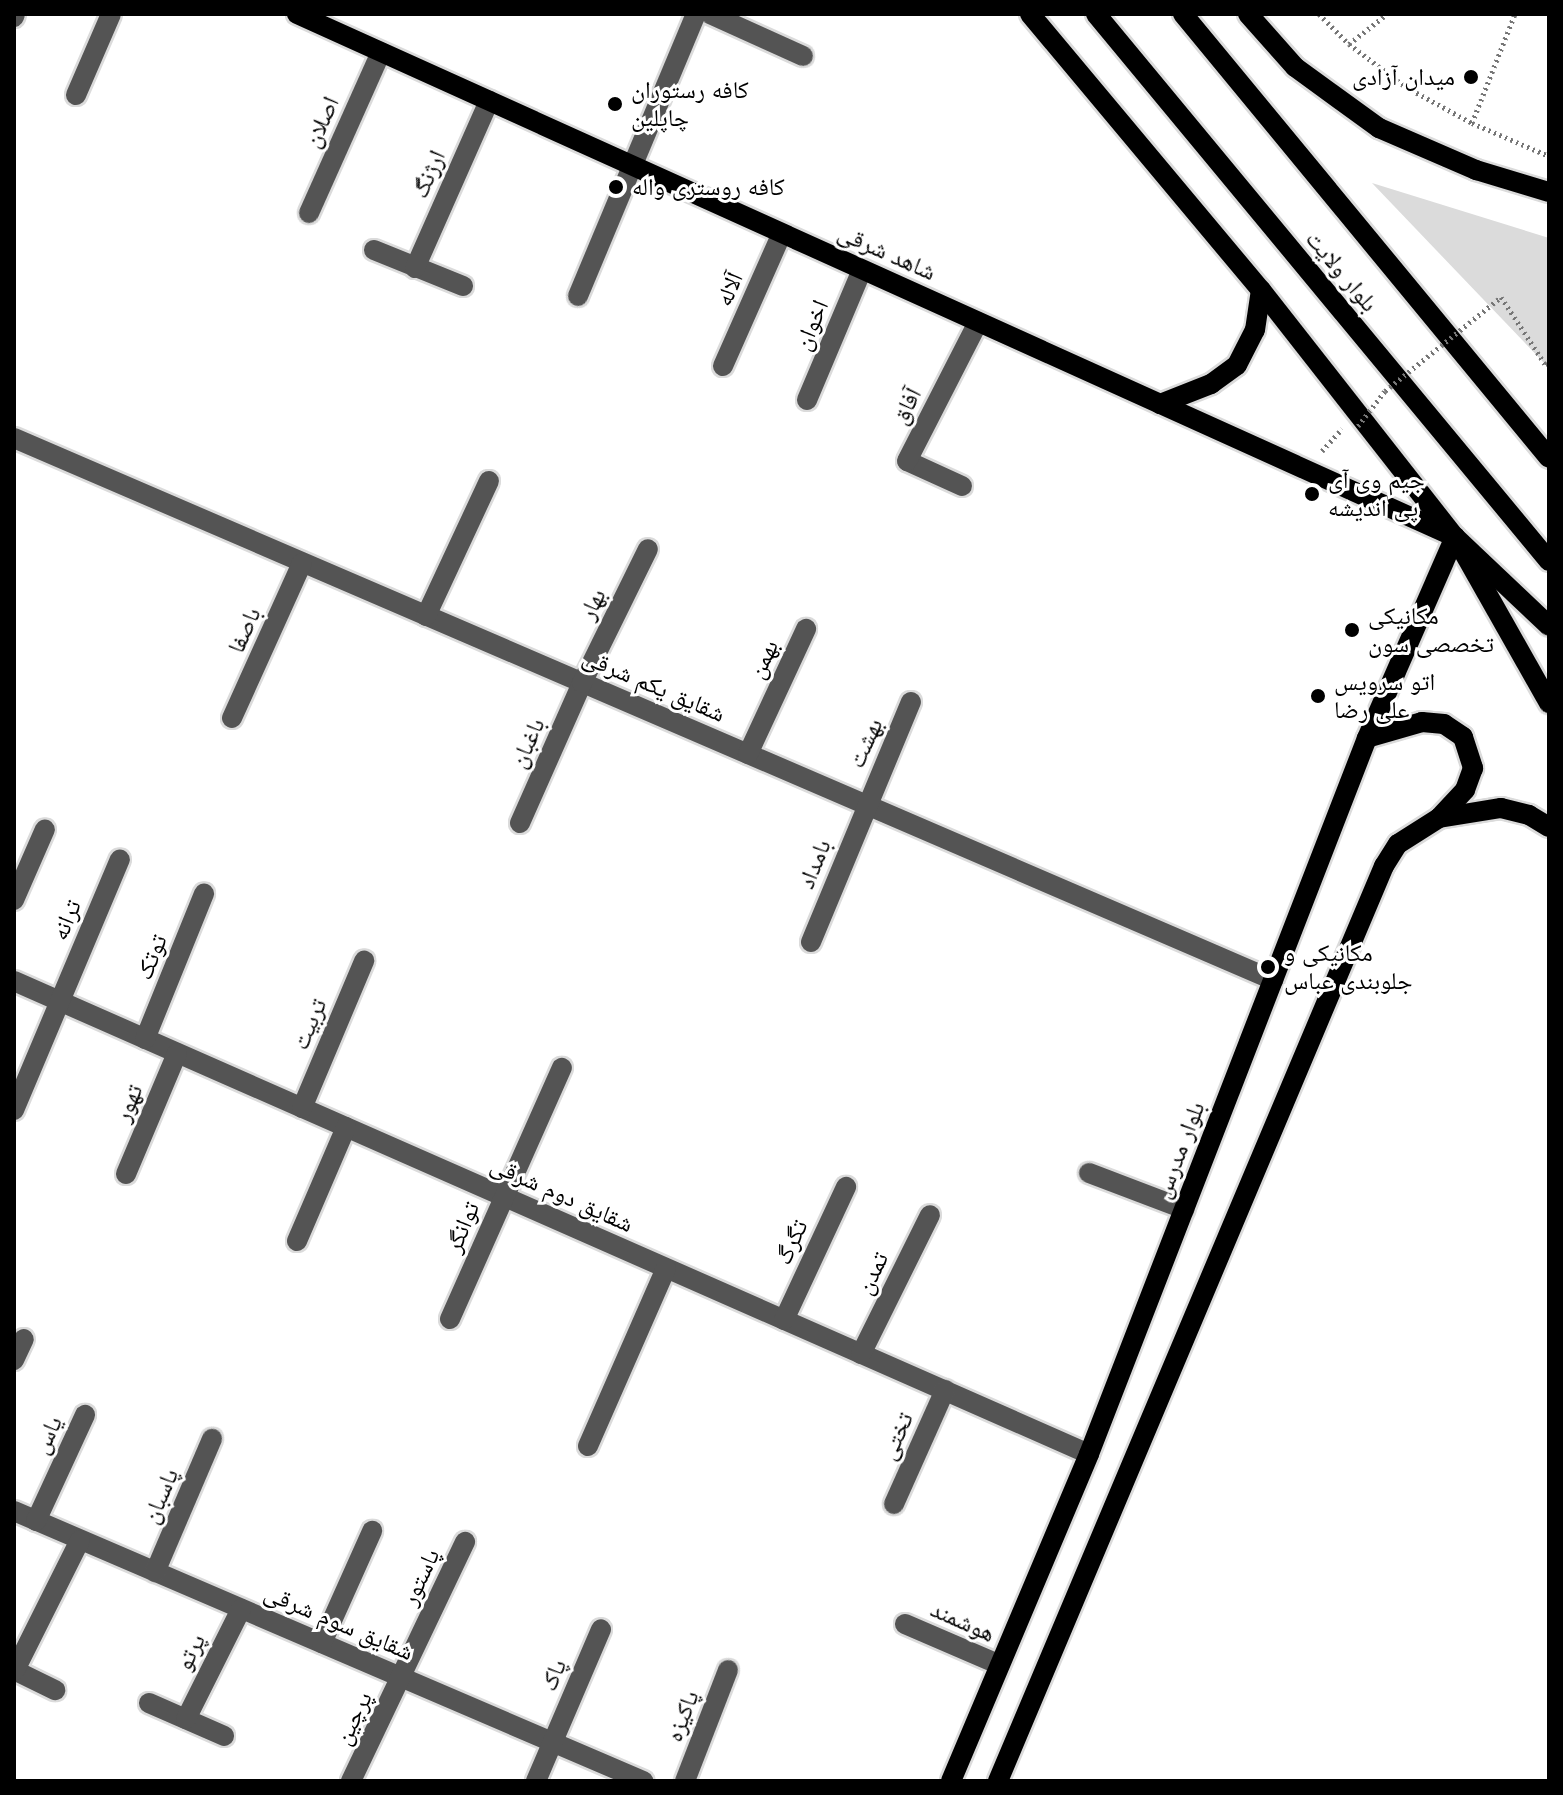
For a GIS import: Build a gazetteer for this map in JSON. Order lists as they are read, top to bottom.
{
  "streets": {
    "main road": ["شاهد شرقی", "بلوار ولایت", "بلوار مدرس"],
    "street": [
      "اصلان",
      "ارژنگ",
      "آلاله",
      "اخوان",
      "آفاق",
      "بهار",
      "باصفا",
      "بهمن",
      "شقایق یکم شرقی",
      "باغبان",
      "بهشت",
      "بامداد",
      "ترانه",
      "توتک",
      "تربیت",
      "تهور",
      "شقایق دوم شرقی",
      "توانگر",
      "تگرگ",
      "تمدن",
      "یاس",
      "تختی",
      "پاسبان",
      "پاستور",
      "هوشمند",
      "شقایق سوم شرقی",
      "پرتو",
      "پاک",
      "پاکیزه",
      "پرچین"
    ]
  },
  "crossings": [
    ["اصلان", "شاهد شرقی"],
    ["ارژنگ", "شاهد شرقی"],
    ["شاهد شرقی", "آلاله"],
    ["شاهد شرقی", "اخوان"],
    ["شاهد شرقی", "آفاق"],
    ["شاهد شرقی", "بلوار مدرس"],
    ["بهار", "شقایق یکم شرقی"],
    ["بهار", "باغبان"],
    ["باصفا", "شقایق یکم شرقی"],
    ["بهمن", "شقایق یکم شرقی"],
    ["شقایق یکم شرقی", "باغبان"],
    ["شقایق یکم شرقی", "بهشت"],
    ["شقایق یکم شرقی", "بامداد"],
    ["شقایق یکم شرقی", "بلوار مدرس"],
    ["بهشت", "بامداد"],
    ["ترانه", "شقایق دوم شرقی"],
    ["توتک", "شقایق دوم شرقی"],
    ["تربیت", "شقایق دوم شرقی"],
    ["تهور", "شقایق دوم شرقی"],
    ["بلوار مدرس", "شقایق دوم شرقی"],
    ["بلوار مدرس", "هوشمند"],
    ["شقایق دوم شرقی", "توانگر"],
    ["شقایق دوم شرقی", "تگرگ"],
    ["شقایق دوم شرقی", "تمدن"],
    ["شقایق دوم شرقی", "تختی"],
    ["یاس", "شقایق سوم شرقی"],
    ["پاسبان", "شقایق سوم شرقی"],
    ["پاستور", "شقایق سوم شرقی"],
    ["پاستور", "پرچین"],
    ["شقایق سوم شرقی", "پرتو"],
    ["شقایق سوم شرقی", "پاک"],
    ["شقایق سوم شرقی", "پرچین"]
  ],
  "places": [
    "میدان آزادی",
    "کافه رستوران چاپلین",
    "کافه روستری واله",
    "جیم وی آی پی اندیشه",
    "مکانیکی تخصصی سون",
    "اتو سرویس علی رضا",
    "مکانیکی و جلوبندی عباس"
  ]
}
